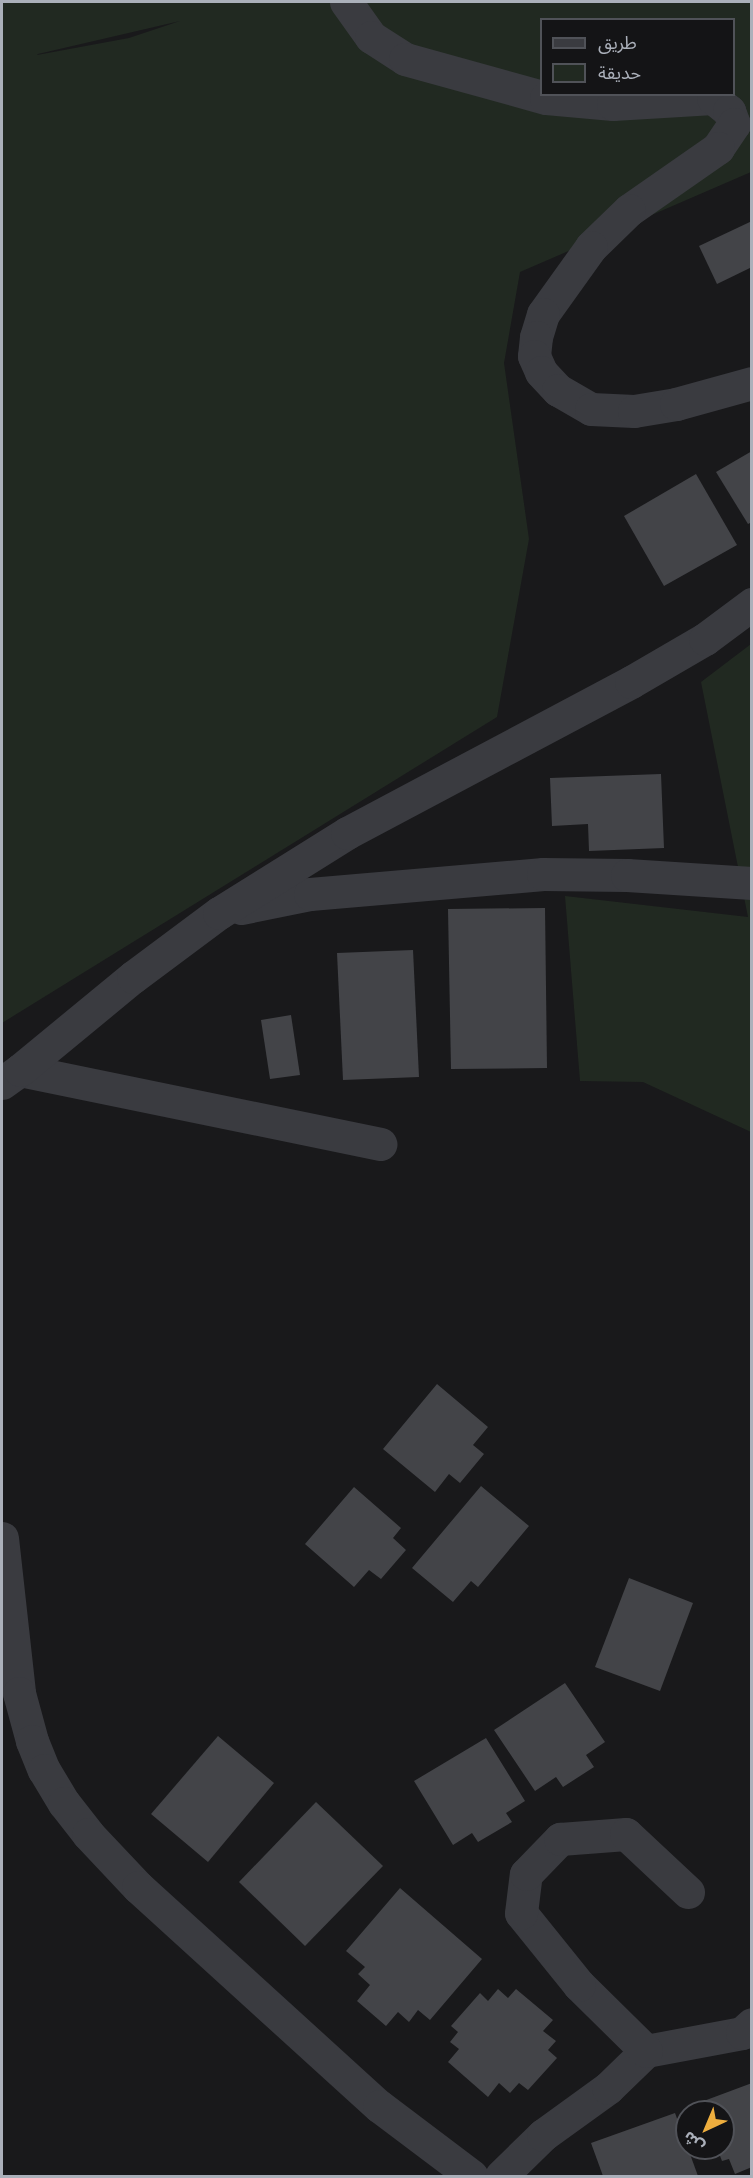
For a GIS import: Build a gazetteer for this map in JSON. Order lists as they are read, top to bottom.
{
  "legend": ["طريق", "حديقة"],
  "north": "bottom left"
}
